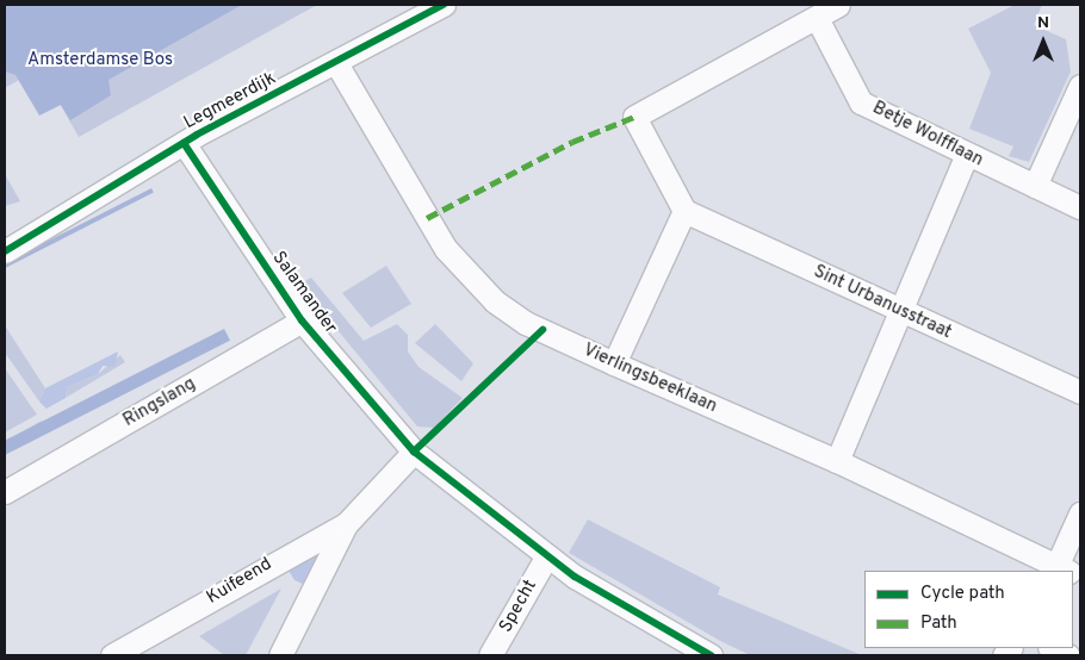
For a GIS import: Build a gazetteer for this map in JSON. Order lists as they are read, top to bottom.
{
  "streets": {
    "street": [
      "Legmeerdijk",
      "Betje Wolfflaan",
      "Salamander",
      "Sint Urbanusstraat",
      "Vierlingsbeeklaan",
      "Ringslang",
      "Kuifeend",
      "Specht"
    ]
  },
  "crossings": [
    ["Legmeerdijk", "Salamander"],
    ["Legmeerdijk", "Vierlingsbeeklaan"],
    ["Salamander", "Ringslang"],
    ["Salamander", "Kuifeend"],
    ["Salamander", "Specht"]
  ],
  "parks": ["Amsterdamse Bos"],
  "legend": ["Cycle path", "Path"],
  "north": "top"
}
